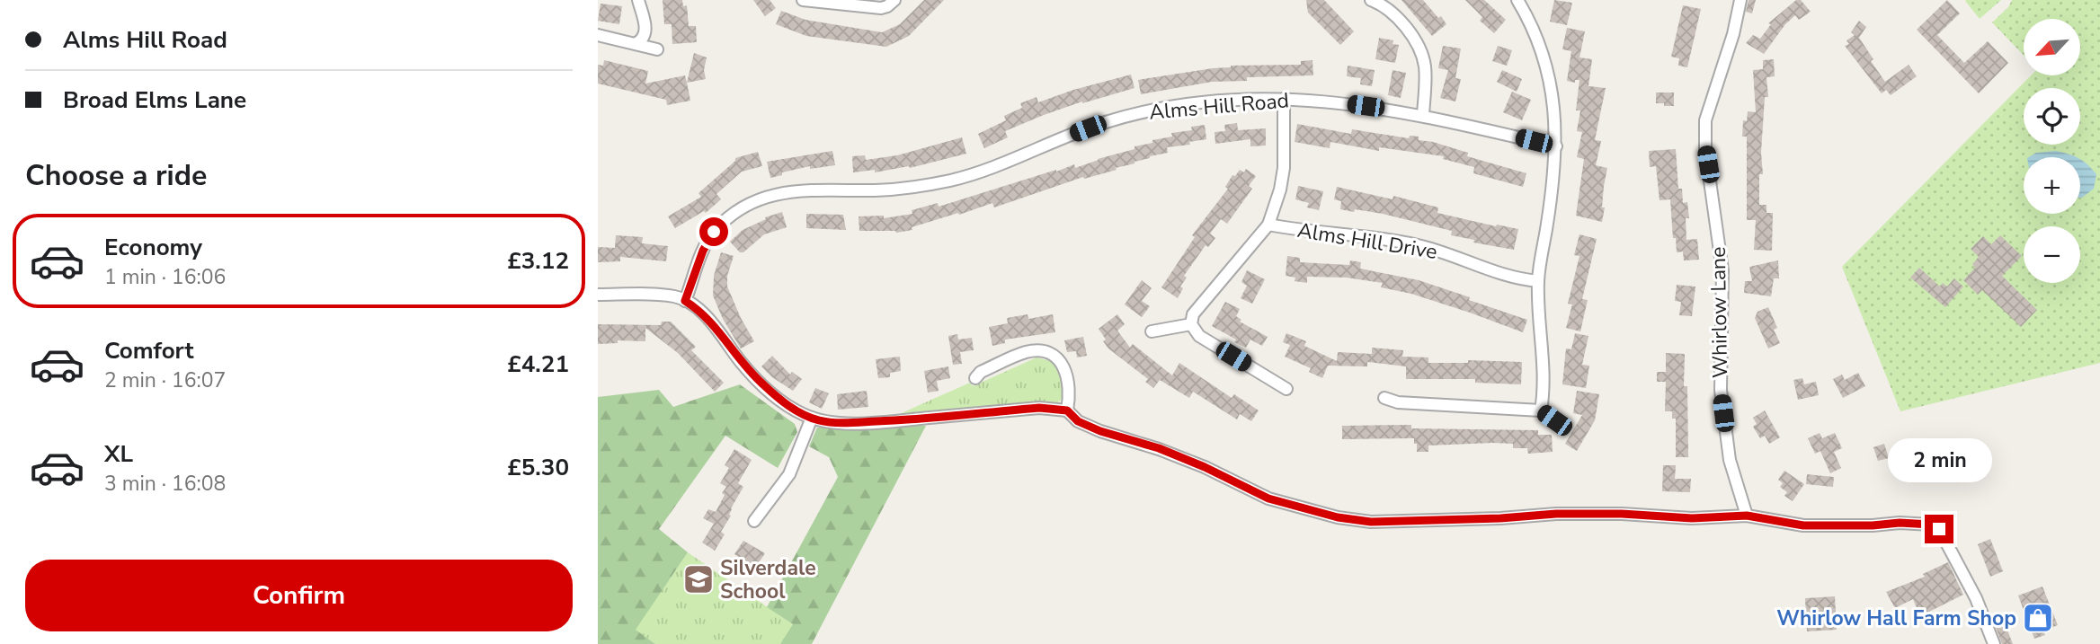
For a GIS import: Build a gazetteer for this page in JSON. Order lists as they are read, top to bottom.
{
  "streets": {
    "street": ["Alms Hill Road", "Alms Hill Drive", "Whirlow Lane"]
  },
  "places": {
    "school or university": ["Silverdale School"],
    "shop": ["Whirlow Hall Farm Shop"]
  },
  "north": "bottom left",
  "page": {
    "banner": ["Alms Hill Road", "Broad Elms Lane"],
    "map_buttons": ["+", "−"],
    "heading": "Choose a ride",
    "list": [
      {
        "name": "Economy",
        "note": "1 min · 16:06",
        "value": "£3.12"
      },
      {
        "name": "Comfort",
        "note": "2 min · 16:07",
        "value": "£4.21"
      },
      {
        "name": "XL",
        "note": "3 min · 16:08",
        "value": "£5.30"
      }
    ],
    "bubble": "2 min",
    "buttons": "Confirm"
  }
}
